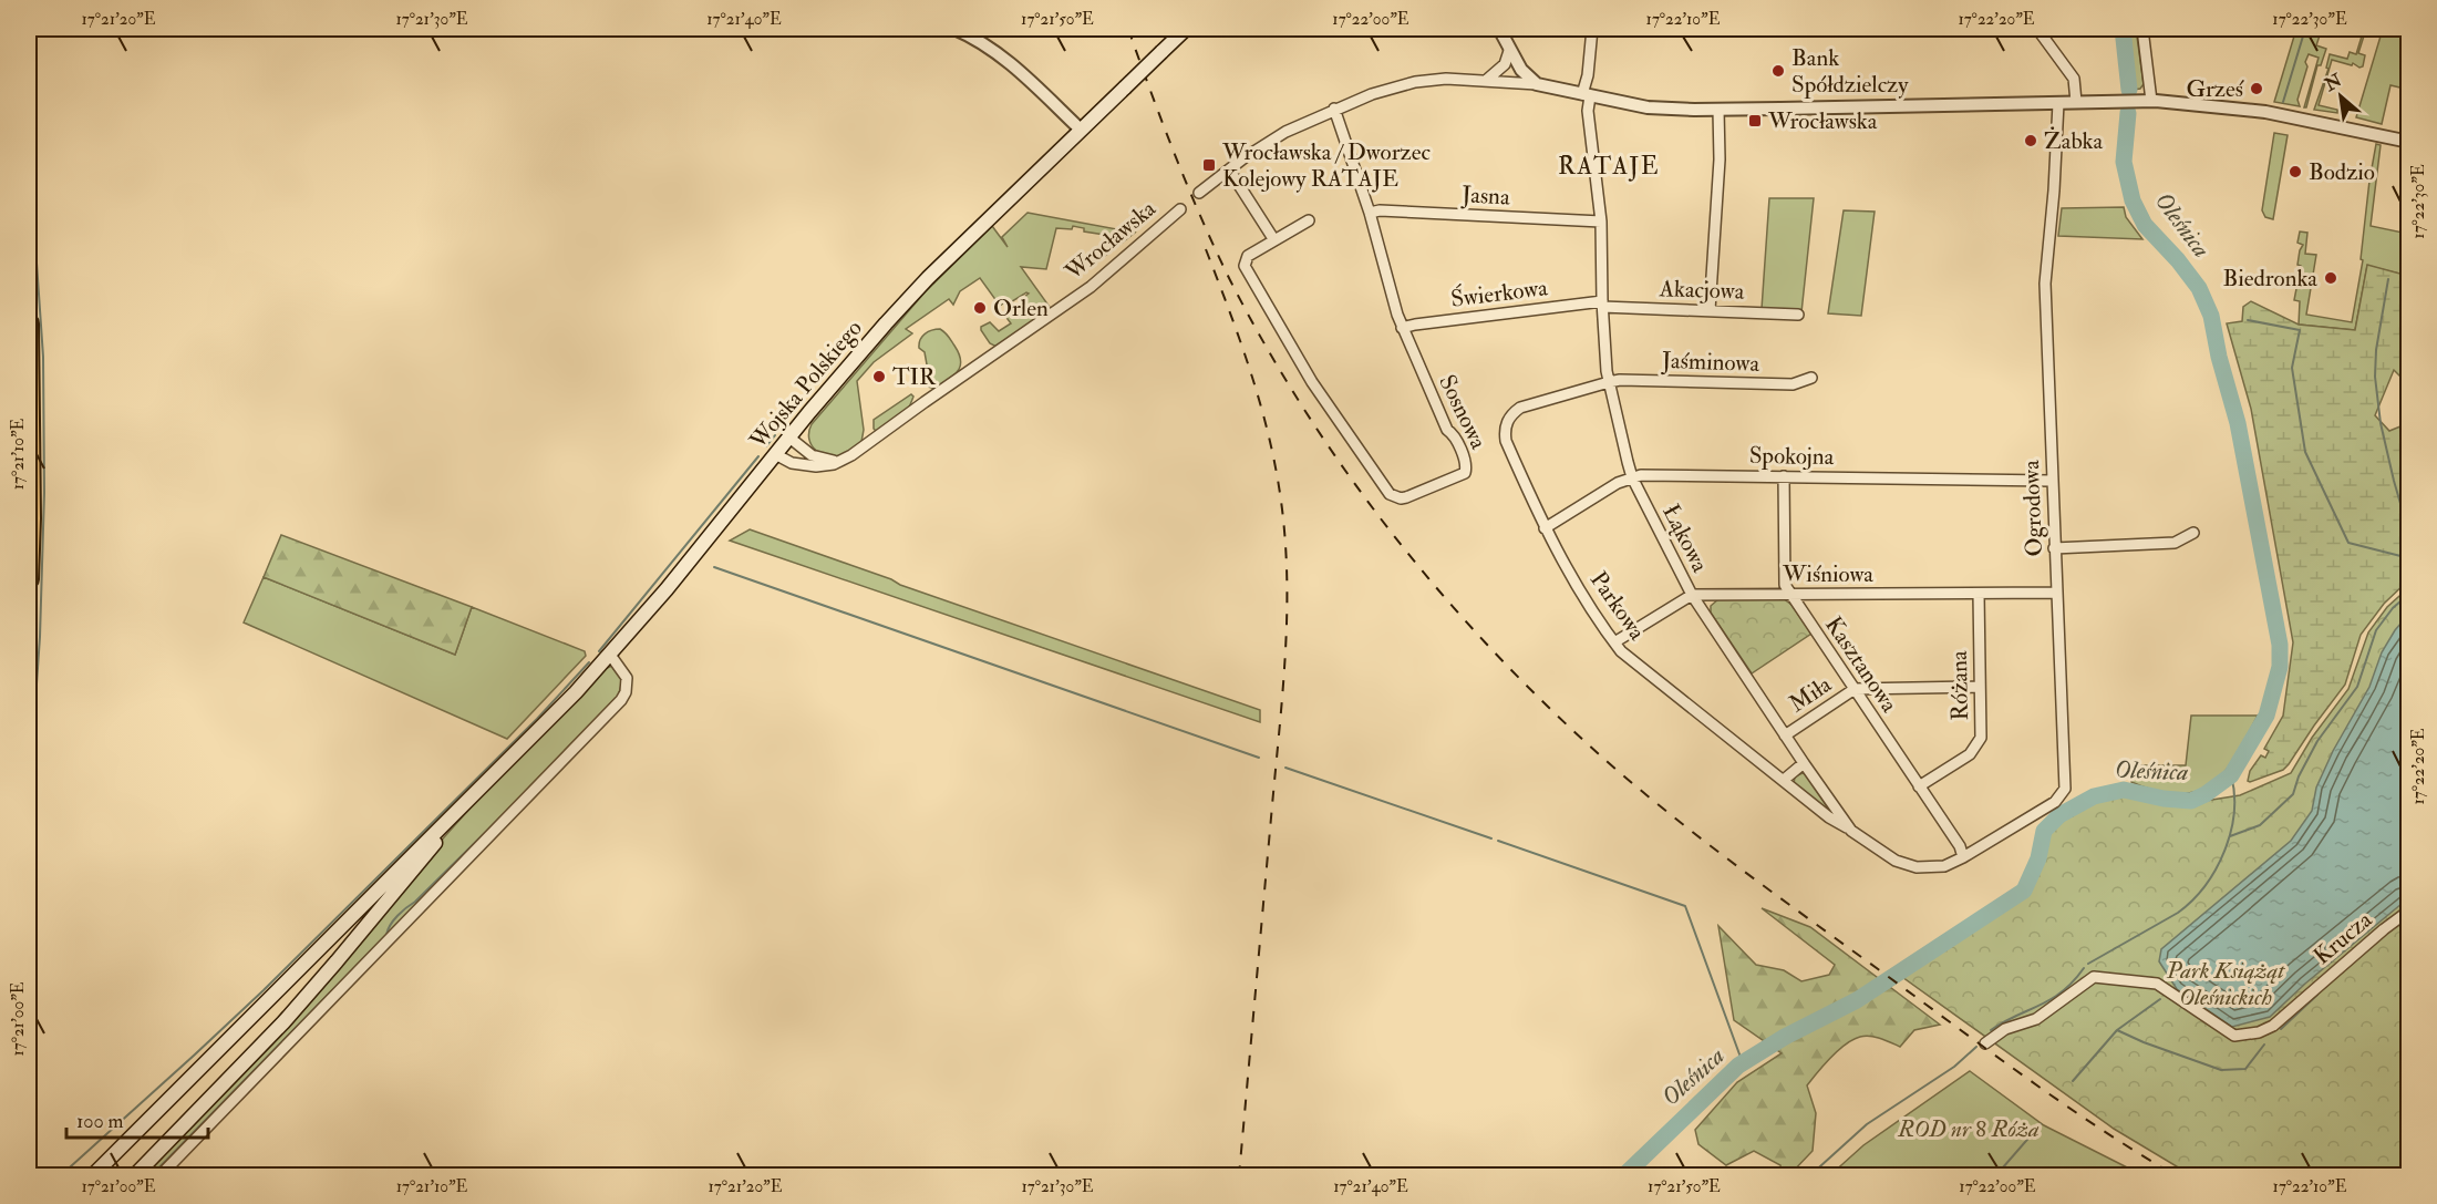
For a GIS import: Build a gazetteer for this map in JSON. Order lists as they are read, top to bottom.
{
  "streets": {
    "main road": ["Wojska Polskiego"],
    "street": [
      "Jasna",
      "Wrocławska",
      "Akacjowa",
      "Świerkowa",
      "Jaśminowa",
      "Sosnowa",
      "Spokojna",
      "Ogrodowa",
      "Łąkowa",
      "Wiśniowa",
      "Parkowa",
      "Kasztanowa",
      "Różana",
      "Miła",
      "Krucza"
    ]
  },
  "crossings": [
    ["Jasna", "Sosnowa"],
    ["Jasna", "Łąkowa"],
    ["Wrocławska", "Wojska Polskiego"],
    ["Akacjowa", "Świerkowa"],
    ["Akacjowa", "Łąkowa"],
    ["Świerkowa", "Sosnowa"],
    ["Świerkowa", "Łąkowa"],
    ["Jaśminowa", "Łąkowa"],
    ["Jaśminowa", "Parkowa"],
    ["Spokojna", "Ogrodowa"],
    ["Spokojna", "Łąkowa"],
    ["Spokojna", "Parkowa"],
    ["Spokojna", "Kasztanowa"],
    ["Ogrodowa", "Łąkowa"],
    ["Ogrodowa", "Wiśniowa"],
    ["Ogrodowa", "Kasztanowa"],
    ["Łąkowa", "Wiśniowa"],
    ["Łąkowa", "Parkowa"],
    ["Łąkowa", "Kasztanowa"],
    ["Łąkowa", "Miła"],
    ["Wiśniowa", "Kasztanowa"],
    ["Wiśniowa", "Różana"],
    ["Kasztanowa", "Różana"],
    ["Kasztanowa", "Miła"],
    ["Różana", "Miła"]
  ],
  "districts": ["RATAJE"],
  "water": ["Oleśnica"],
  "parks": ["Park Książąt Oleśnickich", "ROD nr 8 Róża"],
  "places": {
    "other": [
      "Bank Spółdzielczy",
      "Grześ",
      "Żabka",
      "Bodzio",
      "Biedronka",
      "Orlen",
      "TIR"
    ],
    "transit": ["Wrocławska", "Wrocławska / Dworzec Kolejowy RATAJE"]
  },
  "scale_bar": "100 m",
  "north": "top left",
  "coordinates": [
    "17°21'20\"E",
    "17°21'30\"E",
    "17°21'40\"E",
    "17°21'50\"E",
    "17°22'00\"E",
    "17°22'10\"E",
    "17°22'20\"E",
    "17°22'30\"E",
    "17°21'10\"E",
    "17°21'00\"E"
  ]
}
